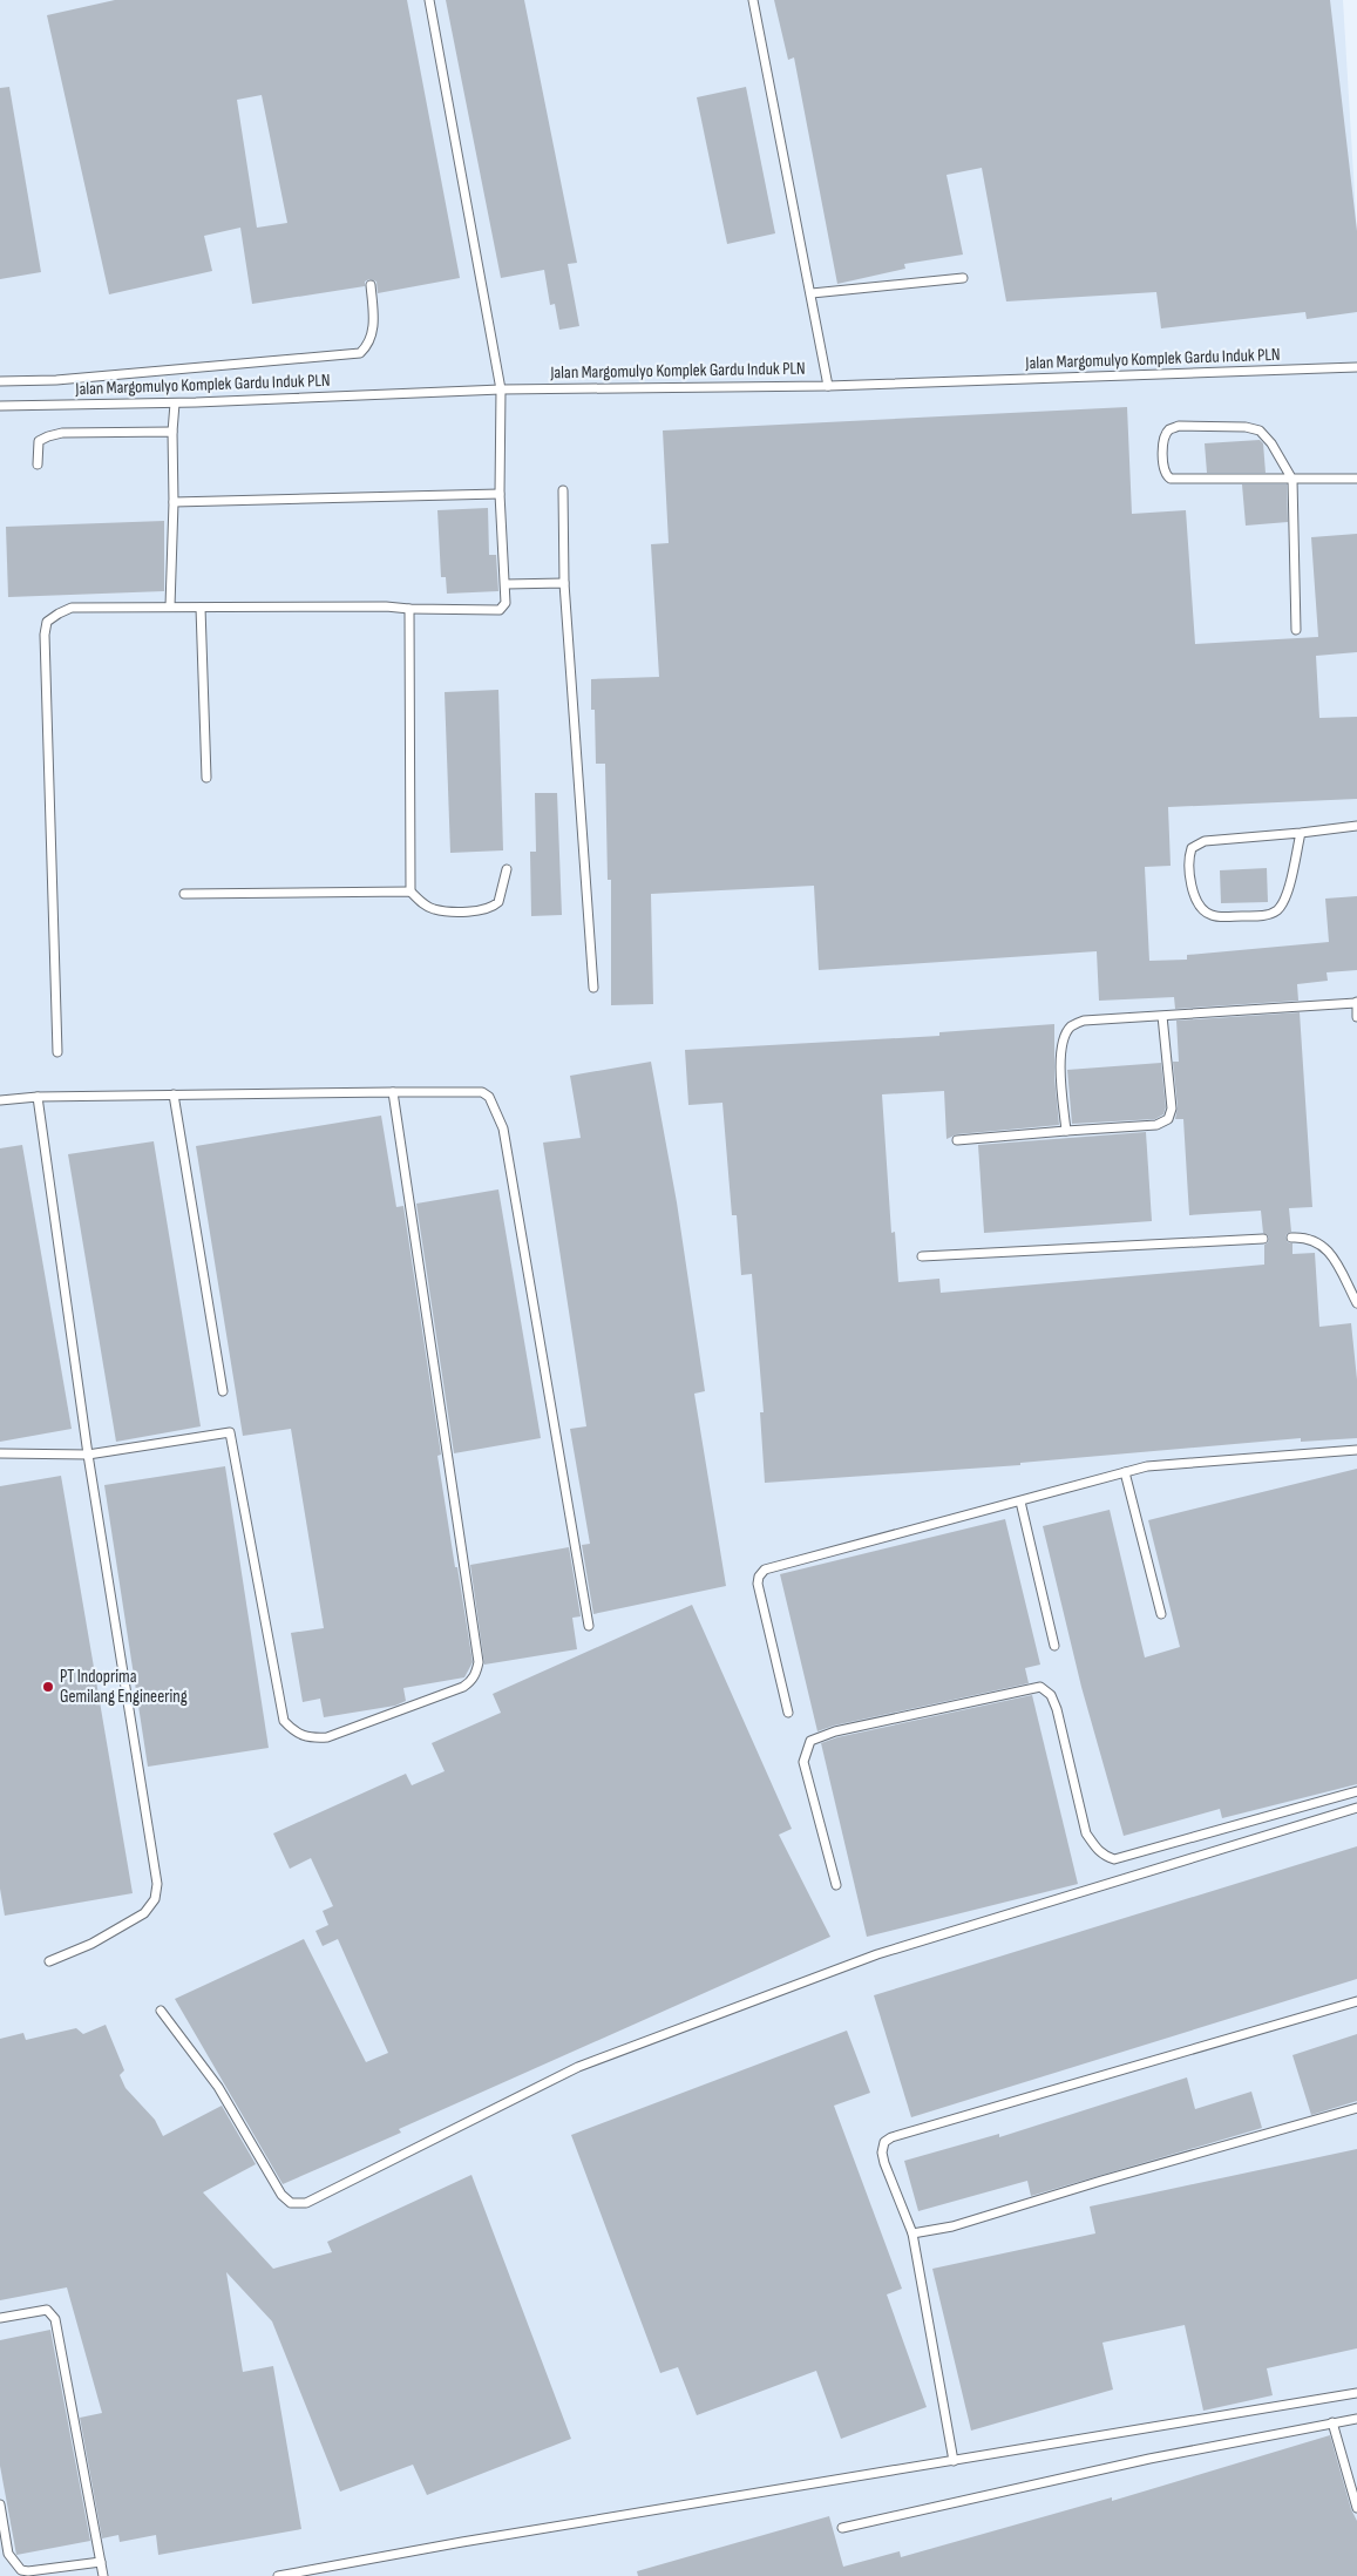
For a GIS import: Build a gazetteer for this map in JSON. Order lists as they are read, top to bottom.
{
  "streets": {
    "lane": ["Jalan Margomulyo Komplek Gardu Induk PLN"]
  },
  "places": ["PT Indoprima Gemilang Engineering"]
}
